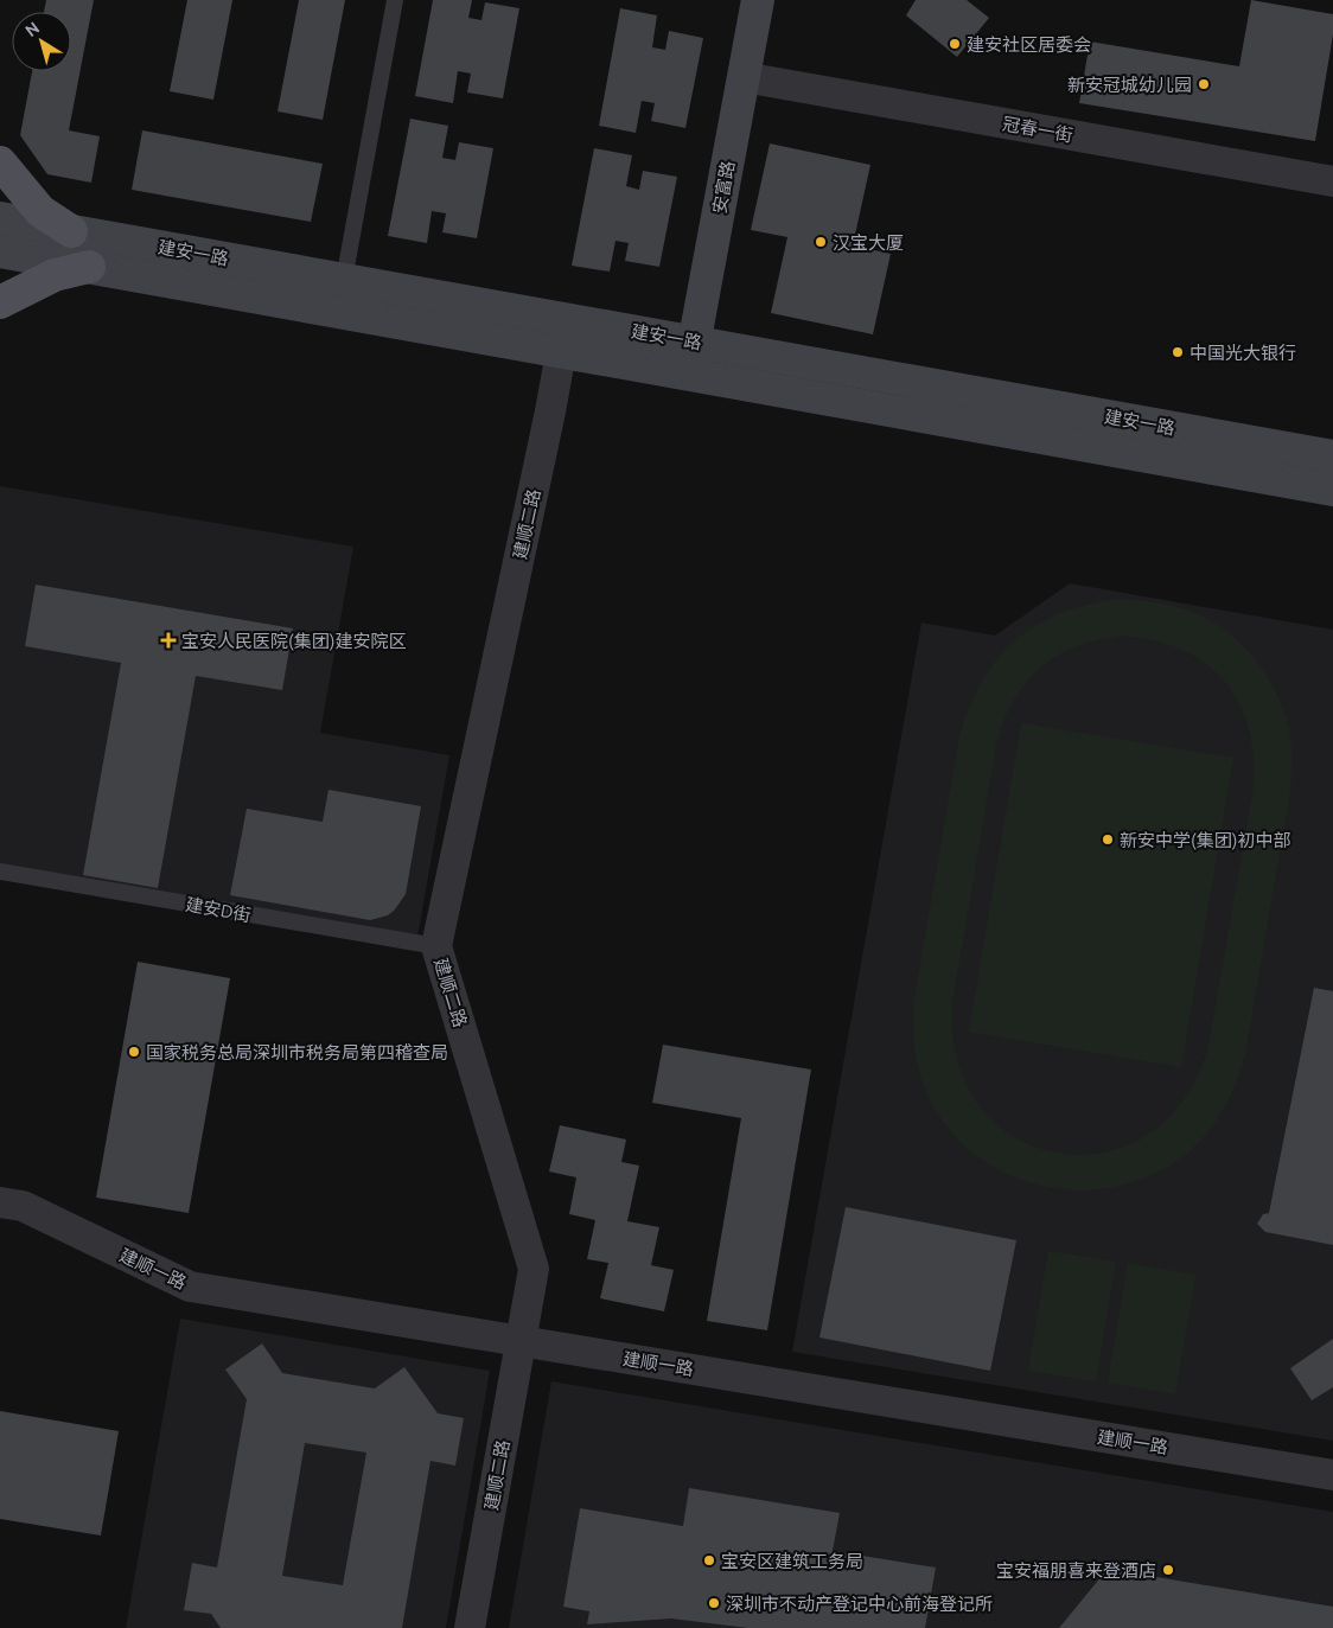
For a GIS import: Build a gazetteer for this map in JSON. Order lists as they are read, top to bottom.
{
  "streets": {
    "main road": ["安富路", "建安一路"],
    "street": ["冠春一街", "建顺二路", "建顺一路"],
    "lane": ["建安D街"]
  },
  "crossings": [
    ["冠春一街", "安富路"],
    ["安富路", "建安一路"],
    ["建安一路", "建顺二路"],
    ["建顺二路", "建安D街"],
    ["建顺二路", "建顺一路"]
  ],
  "places": {
    "other": [
      "建安社区居委会",
      "新安冠城幼儿园",
      "汉宝大厦",
      "中国光大银行",
      "新安中学(集团)初中部",
      "国家税务总局深圳市税务局第四稽查局",
      "宝安区建筑工务局",
      "宝安福朋喜来登酒店",
      "深圳市不动产登记中心前海登记所"
    ],
    "health": ["宝安人民医院(集团)建安院区"]
  },
  "north": "top left"
}
